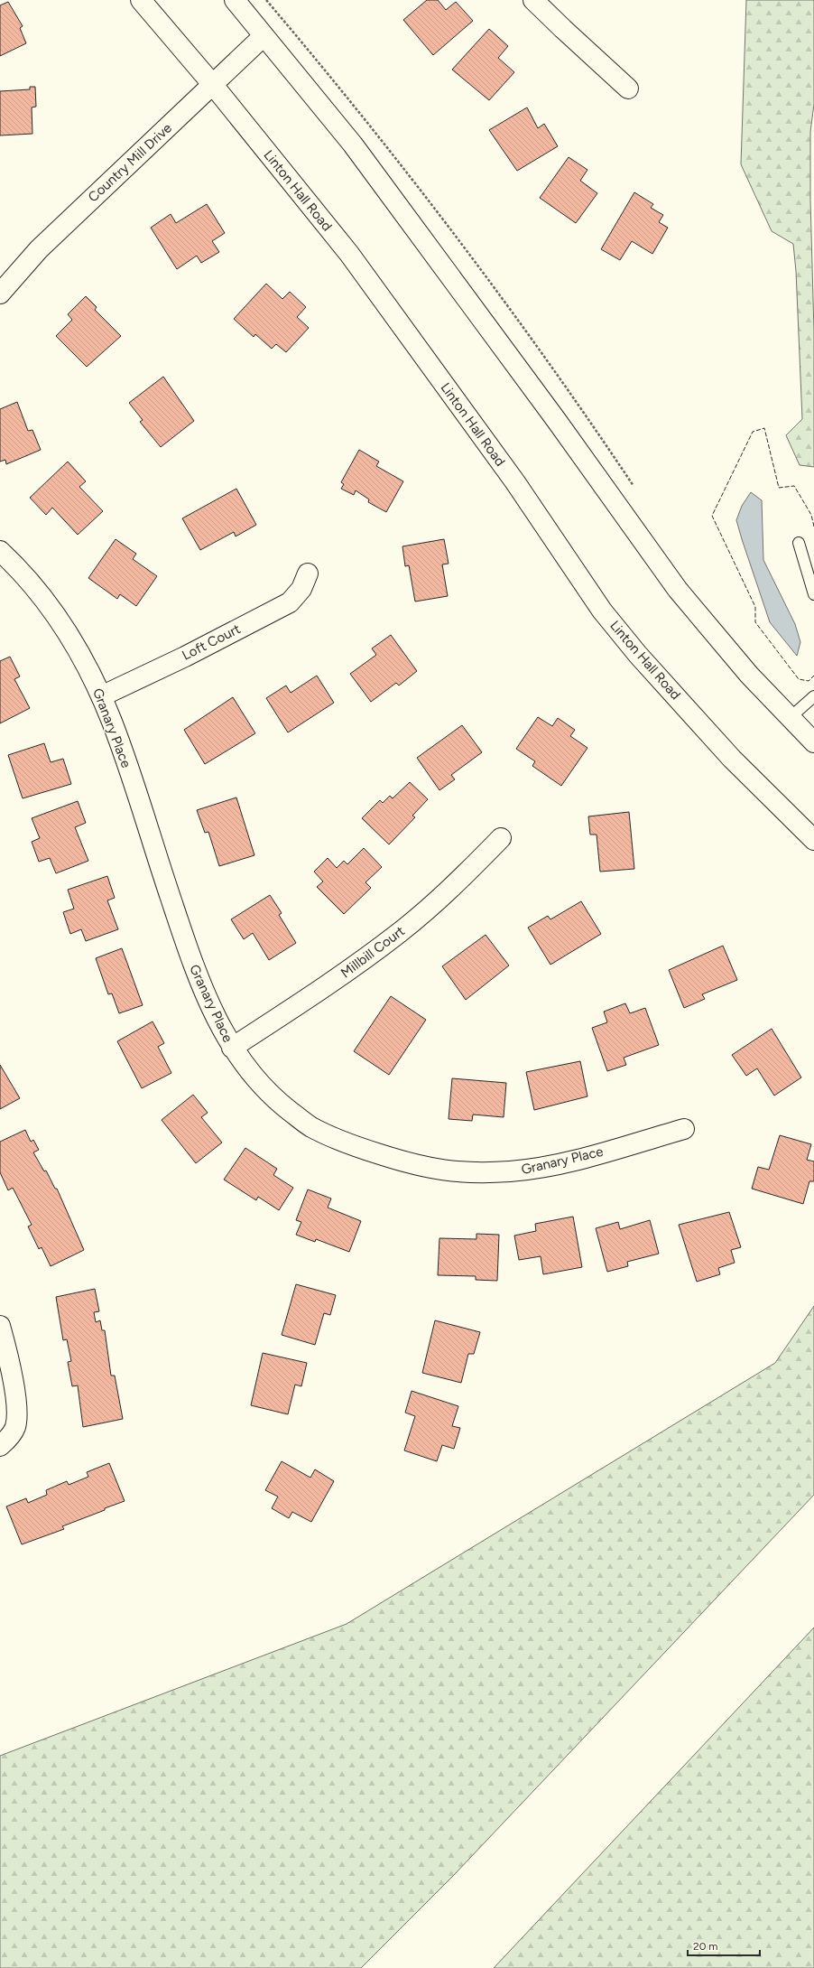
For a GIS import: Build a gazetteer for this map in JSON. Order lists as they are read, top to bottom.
{
  "streets": {
    "street": [
      "Country Mill Drive",
      "Linton Hall Road",
      "Loft Court",
      "Granary Place",
      "Millbill Court"
    ]
  },
  "crossings": [
    ["Country Mill Drive", "Linton Hall Road"],
    ["Loft Court", "Granary Place"],
    ["Granary Place", "Millbill Court"]
  ],
  "scale_bar": "20 m"
}
